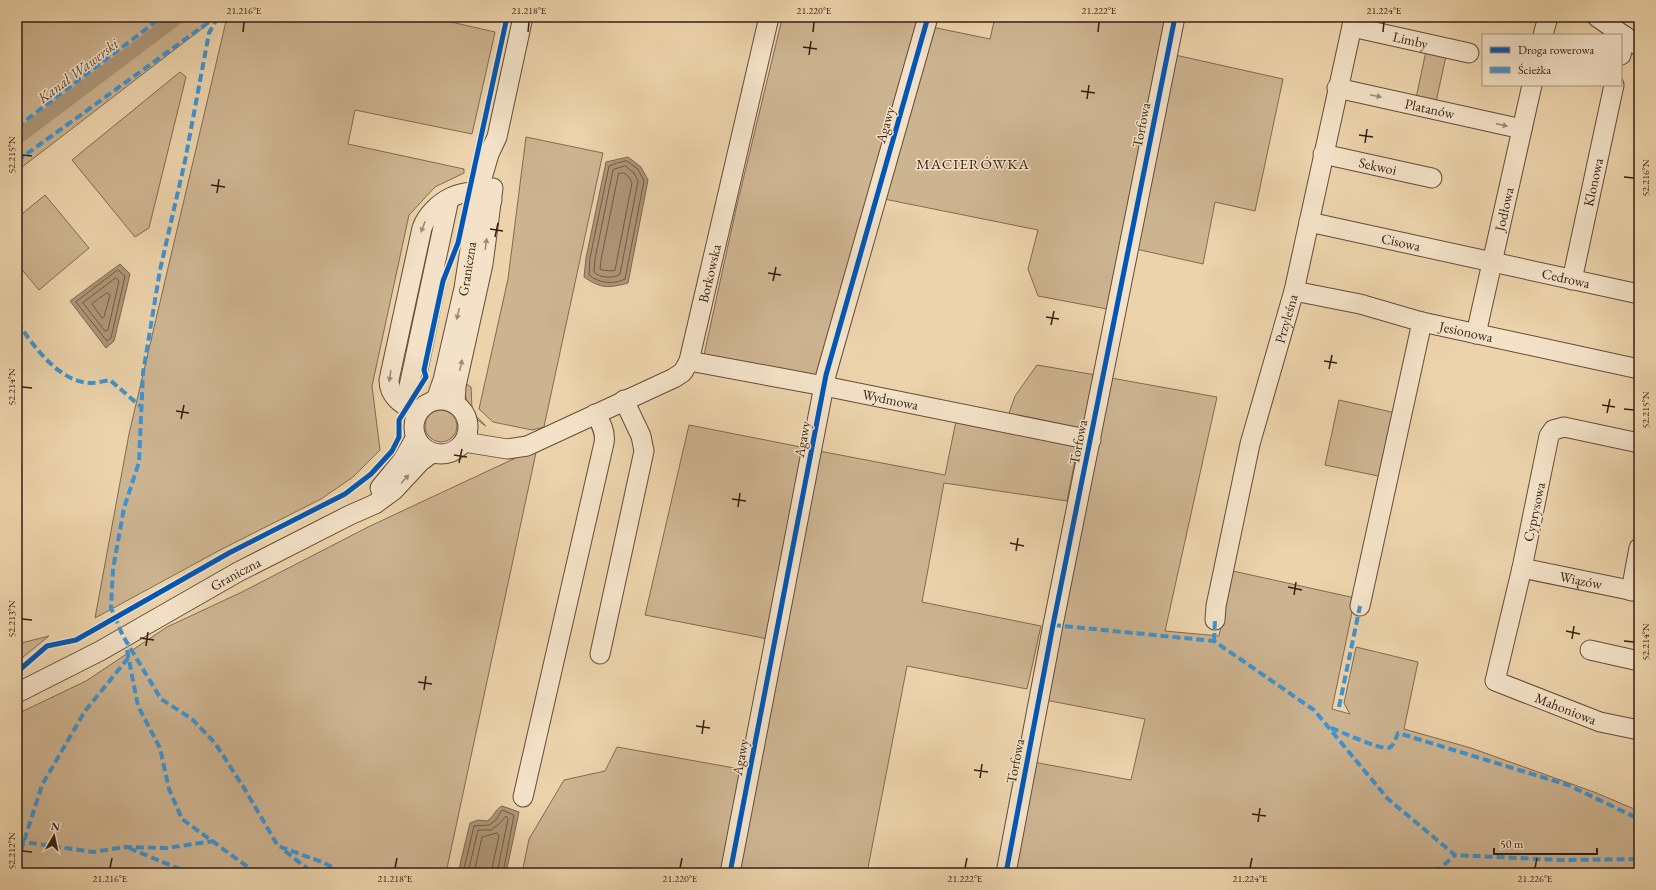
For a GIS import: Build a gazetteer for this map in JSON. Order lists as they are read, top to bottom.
{
  "streets": {
    "street": [
      "Limby",
      "Platanów",
      "Agawy",
      "Torfowa",
      "Sekwoi",
      "Klonowa",
      "Jodłowa",
      "Cisowa",
      "Graniczna",
      "Borkowska",
      "Cedrowa",
      "Przyleśna",
      "Jesionowa",
      "Wydmowa",
      "Cyprysowa",
      "Wiązów",
      "Mahoniowa"
    ]
  },
  "crossings": [
    ["Limby", "Przyleśna"],
    ["Platanów", "Jodłowa"],
    ["Platanów", "Przyleśna"],
    ["Agawy", "Wydmowa"],
    ["Torfowa", "Wydmowa"],
    ["Sekwoi", "Przyleśna"],
    ["Klonowa", "Cedrowa"],
    ["Jodłowa", "Cisowa"],
    ["Jodłowa", "Cedrowa"],
    ["Jodłowa", "Jesionowa"],
    ["Cisowa", "Cedrowa"],
    ["Cisowa", "Przyleśna"],
    ["Graniczna", "Borkowska"],
    ["Borkowska", "Wydmowa"],
    ["Przyleśna", "Jesionowa"],
    ["Cyprysowa", "Wiązów"],
    ["Cyprysowa", "Mahoniowa"]
  ],
  "one_way": ["Platanów"],
  "districts": ["MACIERÓWKA"],
  "water": ["Kanał Wawerski"],
  "legend": ["Droga rowerowa", "Ścieżka"],
  "scale_bar": "50 m",
  "north": "top",
  "coordinates": [
    "21.216°E",
    "21.218°E",
    "21.220°E",
    "21.222°E",
    "21.224°E",
    "52.215°N",
    "52.216°N",
    "52.214°N",
    "52.213°N",
    "52.212°N",
    "21.226°E"
  ]
}
